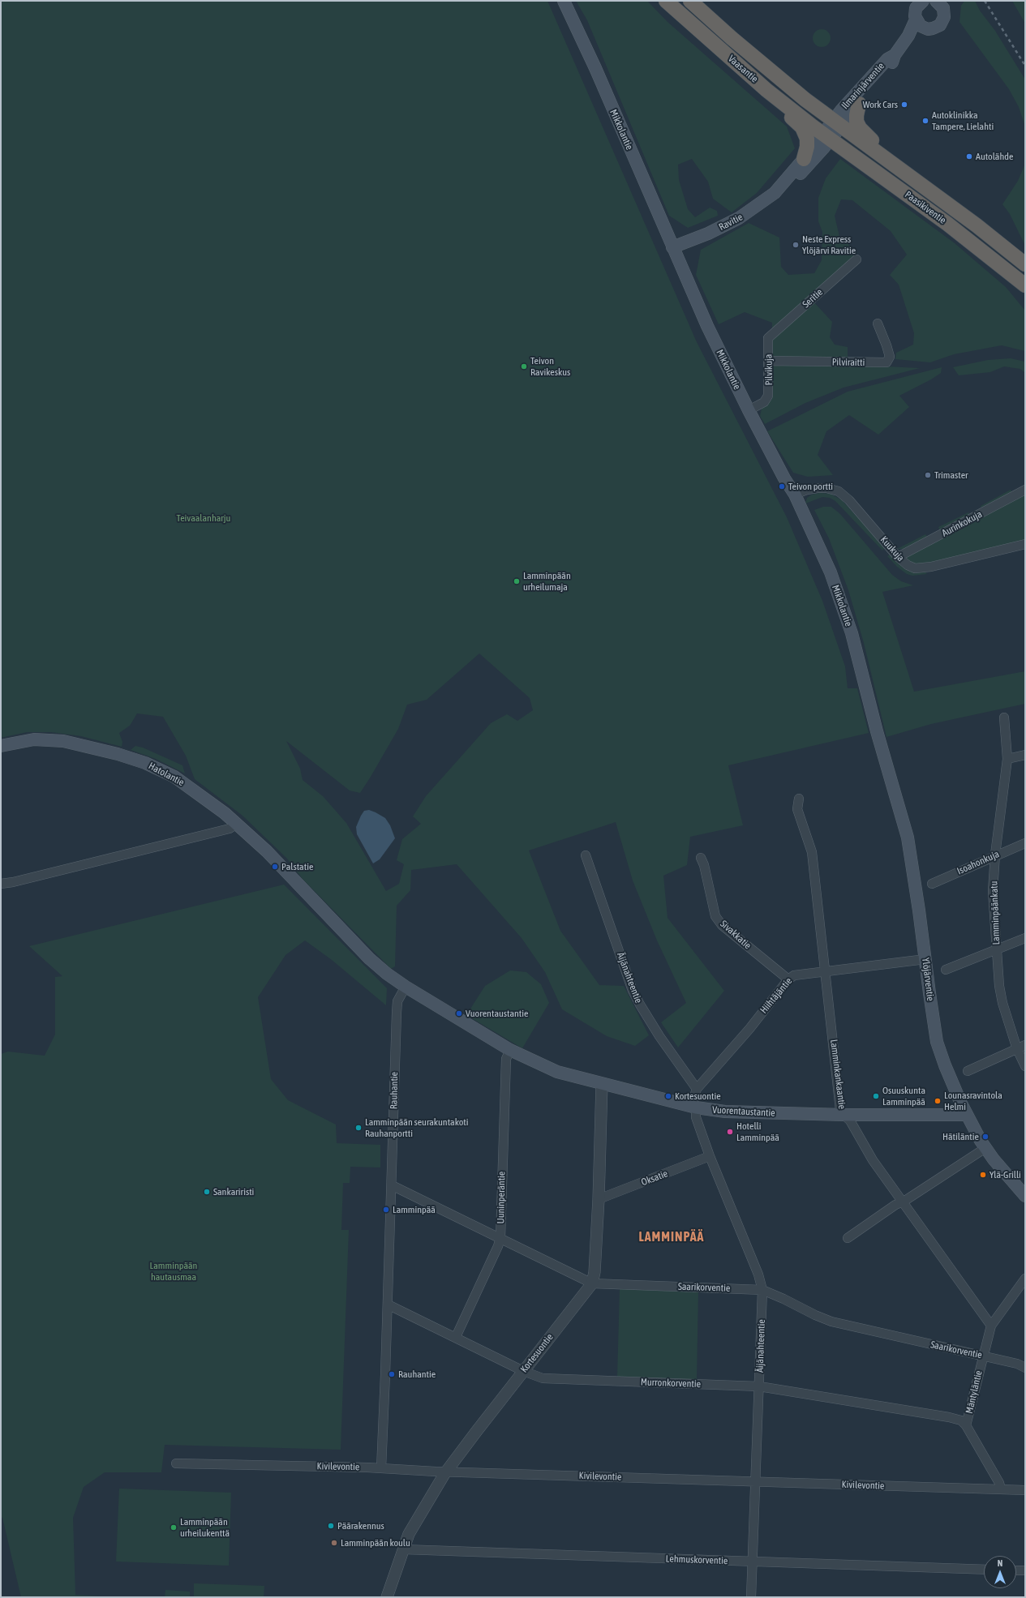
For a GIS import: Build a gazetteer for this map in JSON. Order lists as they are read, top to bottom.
{
  "streets": {
    "highway": ["Vaasantie", "Paasikiventie"],
    "main road": [
      "Ilmarinjärventie",
      "Mikkolantie",
      "Ravitie",
      "Hatolantie",
      "Ylöjärventie",
      "Vuorentaustantie"
    ],
    "street": [
      "Seritie",
      "Pilviraitti",
      "Pilvikuja",
      "Aurinkokuja",
      "Kuukuja",
      "Isoahonkuja",
      "Lamminpäänkatu",
      "Sivakkatie",
      "Äijänahteentie",
      "Hiihtäjäntie",
      "Lamminkankaantie",
      "Rauhantie",
      "Oksatie",
      "Uuninperäntie",
      "Saarikorventie",
      "Kortesuontie",
      "Murronkorventie",
      "Mäntyläntie",
      "Kivilevontie",
      "Lehmuskorventie"
    ]
  },
  "crossings": [
    ["Vaasantie", "Ilmarinjärventie"],
    ["Vaasantie", "Paasikiventie"],
    ["Vaasantie", "Ravitie"],
    ["Ilmarinjärventie", "Paasikiventie"],
    ["Ilmarinjärventie", "Ravitie"],
    ["Mikkolantie", "Ravitie"],
    ["Mikkolantie", "Pilvikuja"],
    ["Mikkolantie", "Kuukuja"],
    ["Mikkolantie", "Ylöjärventie"],
    ["Paasikiventie", "Ravitie"],
    ["Seritie", "Pilvikuja"],
    ["Pilviraitti", "Pilvikuja"],
    ["Aurinkokuja", "Kuukuja"],
    ["Hatolantie", "Vuorentaustantie"],
    ["Isoahonkuja", "Lamminpäänkatu"],
    ["Sivakkatie", "Hiihtäjäntie"],
    ["Äijänahteentie", "Hiihtäjäntie"],
    ["Äijänahteentie", "Vuorentaustantie"],
    ["Äijänahteentie", "Oksatie"],
    ["Äijänahteentie", "Saarikorventie"],
    ["Äijänahteentie", "Murronkorventie"],
    ["Äijänahteentie", "Kivilevontie"],
    ["Äijänahteentie", "Lehmuskorventie"],
    ["Ylöjärventie", "Hiihtäjäntie"],
    ["Ylöjärventie", "Vuorentaustantie"],
    ["Hiihtäjäntie", "Lamminkankaantie"],
    ["Hiihtäjäntie", "Vuorentaustantie"],
    ["Lamminkankaantie", "Vuorentaustantie"],
    ["Lamminkankaantie", "Mäntyläntie"],
    ["Rauhantie", "Vuorentaustantie"],
    ["Rauhantie", "Saarikorventie"],
    ["Rauhantie", "Murronkorventie"],
    ["Rauhantie", "Kivilevontie"],
    ["Vuorentaustantie", "Uuninperäntie"],
    ["Vuorentaustantie", "Kortesuontie"],
    ["Oksatie", "Kortesuontie"],
    ["Uuninperäntie", "Saarikorventie"],
    ["Uuninperäntie", "Murronkorventie"],
    ["Saarikorventie", "Kortesuontie"],
    ["Saarikorventie", "Mäntyläntie"],
    ["Kortesuontie", "Murronkorventie"],
    ["Kortesuontie", "Kivilevontie"],
    ["Kortesuontie", "Lehmuskorventie"],
    ["Murronkorventie", "Mäntyläntie"],
    ["Mäntyläntie", "Kivilevontie"]
  ],
  "districts": ["LAMMINPÄÄ"],
  "parks": ["Teivaalanharju", "Lamminpään hautausmaa"],
  "places": [
    "Work Cars",
    "Autoklinikka Tampere, Lielahti",
    "Autolähde",
    "Neste Express Ylöjärvi Ravitie",
    "Teivon Ravikeskus",
    "Trimaster",
    "Teivon portti",
    "Lamminpään urheilumaja",
    "Palstatie",
    "Vuorentaustantie",
    "Kortesuontie",
    "Osuuskunta Lamminpää",
    "Lounasravintola Helmi",
    "Lamminpään seurakuntakoti Rauhanportti",
    "Hotelli Lamminpää",
    "Hätiläntie",
    "Ylä-Grilli",
    "Sankariristi",
    "Lamminpää",
    "Rauhantie",
    "Päärakennus",
    "Lamminpään urheilukenttä",
    "Lamminpään koulu"
  ],
  "north": "top"
}
